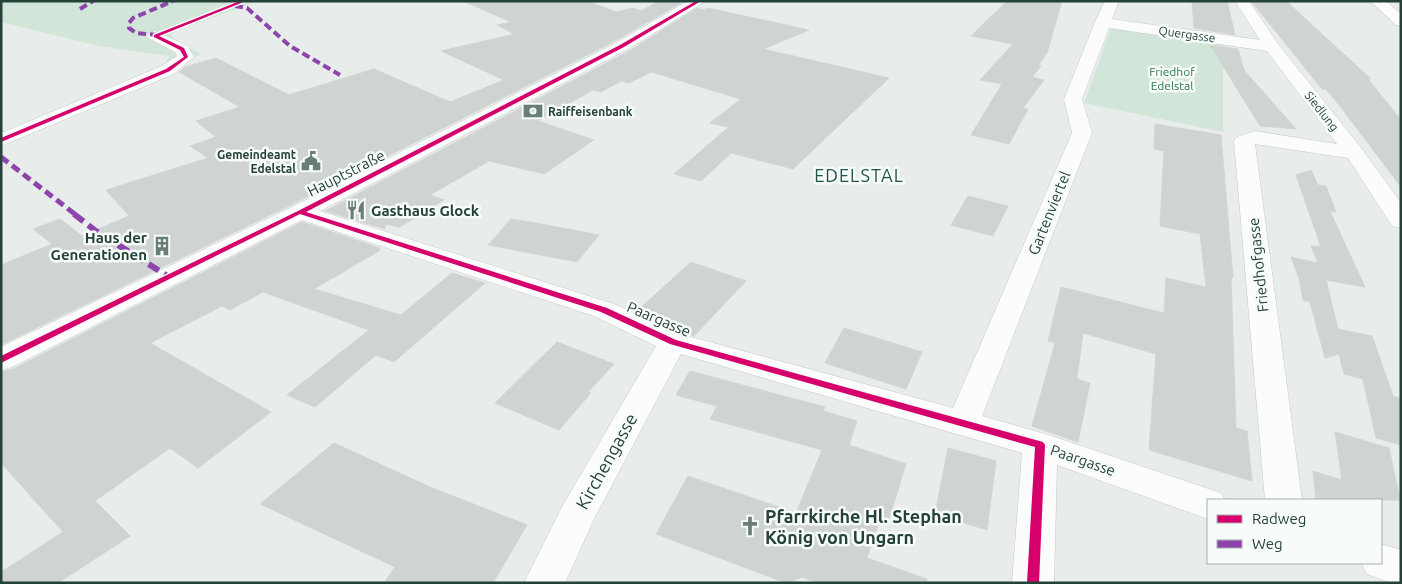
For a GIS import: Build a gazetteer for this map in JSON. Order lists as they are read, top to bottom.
{
  "streets": {
    "street": [
      "Quergasse",
      "Siedlung",
      "Hauptstraße",
      "Gartenviertel",
      "Friedhofgasse",
      "Paargasse",
      "Kirchengasse"
    ]
  },
  "crossings": [
    ["Quergasse", "Siedlung"],
    ["Quergasse", "Gartenviertel"],
    ["Siedlung", "Friedhofgasse"],
    ["Hauptstraße", "Paargasse"],
    ["Gartenviertel", "Paargasse"],
    ["Paargasse", "Kirchengasse"]
  ],
  "districts": ["EDELSTAL"],
  "parks": ["Friedhof Edelstal"],
  "places": {
    "bank": ["Raiffeisenbank"],
    "public building": ["Gemeindeamt Edelstal"],
    "restaurant": ["Gasthaus Glock"],
    "building": ["Haus der Generationen"],
    "church": ["Pfarrkirche Hl. Stephan König von Ungarn"]
  },
  "legend": ["Radweg", "Weg"]
}
